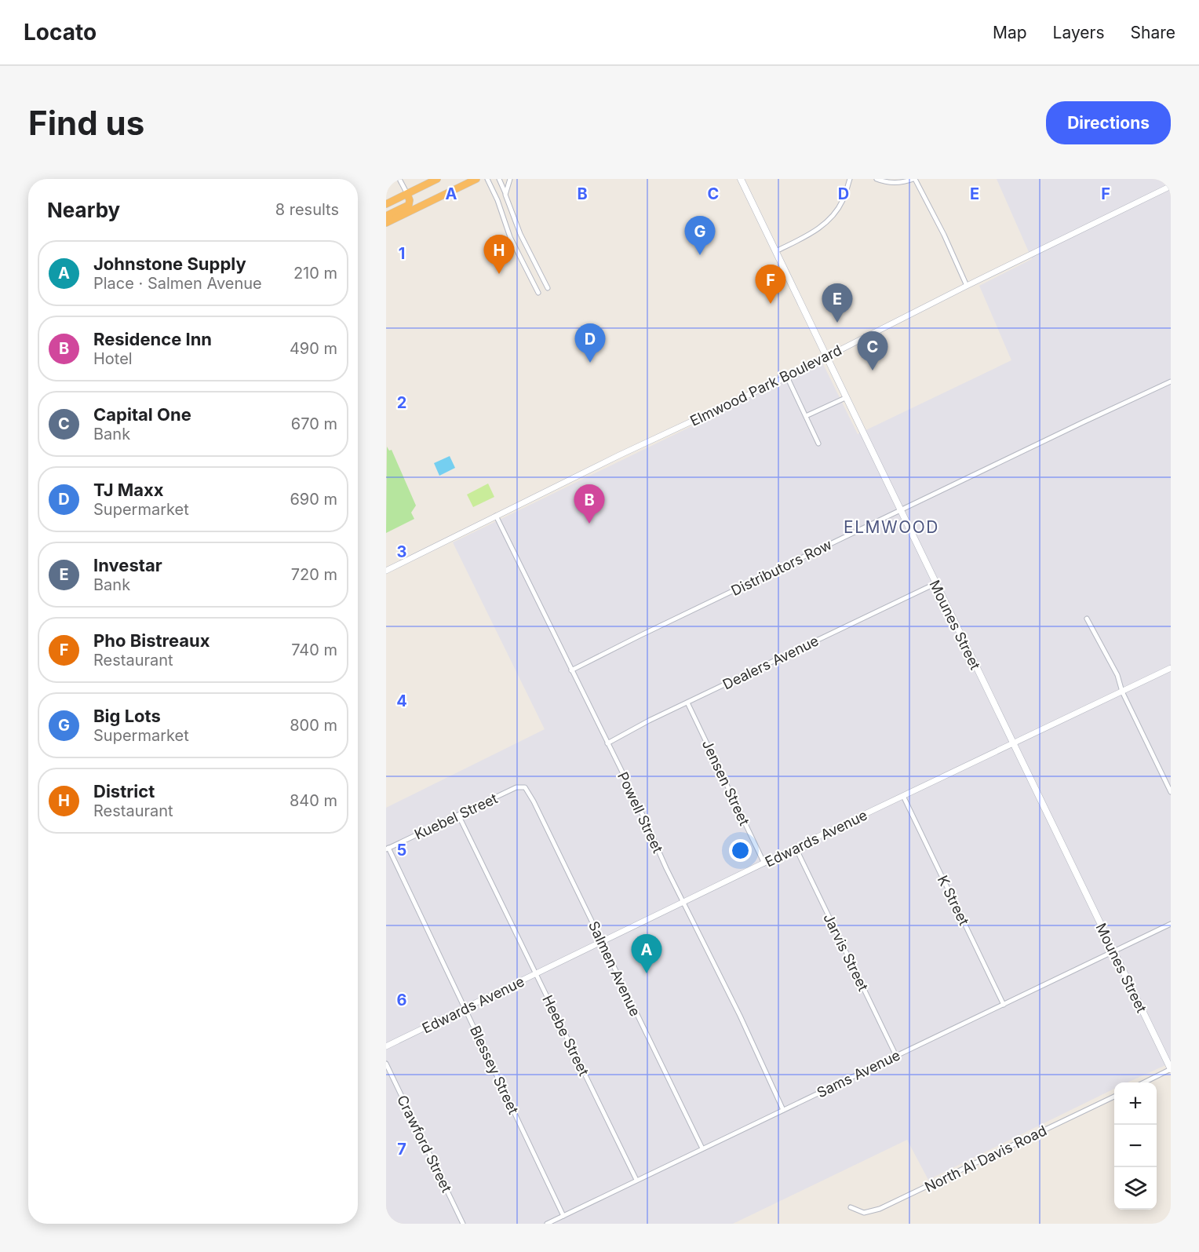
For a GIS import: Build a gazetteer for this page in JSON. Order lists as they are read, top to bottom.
{
  "streets": {
    "main road": ["Mounes Street"],
    "street": [
      "Elmwood Park Boulevard",
      "Distributors Row",
      "Dealers Avenue",
      "Jensen Street",
      "Powell Street",
      "Kuebel Street",
      "Edwards Avenue",
      "K Street",
      "Jarvis Street",
      "Salmen Avenue",
      "Heebe Street",
      "Blessey Street",
      "Sams Avenue",
      "Crawford Street",
      "North Al Davis Road"
    ]
  },
  "crossings": [
    ["Elmwood Park Boulevard", "Mounes Street"],
    ["Elmwood Park Boulevard", "Powell Street"],
    ["Distributors Row", "Mounes Street"],
    ["Distributors Row", "Powell Street"],
    ["Mounes Street", "Dealers Avenue"],
    ["Mounes Street", "Edwards Avenue"],
    ["Mounes Street", "Sams Avenue"],
    ["Dealers Avenue", "Jensen Street"],
    ["Dealers Avenue", "Powell Street"],
    ["Jensen Street", "Edwards Avenue"],
    ["Powell Street", "Edwards Avenue"],
    ["Powell Street", "Sams Avenue"],
    ["Kuebel Street", "Salmen Avenue"],
    ["Kuebel Street", "Heebe Street"],
    ["Kuebel Street", "Blessey Street"],
    ["Edwards Avenue", "K Street"],
    ["Edwards Avenue", "Jarvis Street"],
    ["Edwards Avenue", "Salmen Avenue"],
    ["Edwards Avenue", "Heebe Street"],
    ["Edwards Avenue", "Blessey Street"],
    ["K Street", "Sams Avenue"],
    ["Jarvis Street", "Sams Avenue"],
    ["Salmen Avenue", "Sams Avenue"],
    ["Heebe Street", "Sams Avenue"],
    ["Blessey Street", "Sams Avenue"]
  ],
  "districts": ["ELMWOOD"],
  "page": {
    "header": "Locato",
    "nav": ["Map", "Layers", "Share"],
    "buttons": "Directions",
    "title": "Find us",
    "heading": ["Nearby", "8 results"],
    "pins": [
      "G",
      "H",
      "F",
      "E",
      "D",
      "C",
      "B",
      "A"
    ],
    "list": [
      {
        "mark": "A",
        "name": "Johnstone Supply",
        "note": "Place · Salmen Avenue",
        "value": "210 m"
      },
      {
        "mark": "B",
        "name": "Residence Inn",
        "note": "Hotel",
        "value": "490 m"
      },
      {
        "mark": "C",
        "name": "Capital One",
        "note": "Bank",
        "value": "670 m"
      },
      {
        "mark": "D",
        "name": "TJ Maxx",
        "note": "Supermarket",
        "value": "690 m"
      },
      {
        "mark": "E",
        "name": "Investar",
        "note": "Bank",
        "value": "720 m"
      },
      {
        "mark": "F",
        "name": "Pho Bistreaux",
        "note": "Restaurant",
        "value": "740 m"
      },
      {
        "mark": "G",
        "name": "Big Lots",
        "note": "Supermarket",
        "value": "800 m"
      },
      {
        "mark": "H",
        "name": "District",
        "note": "Restaurant",
        "value": "840 m"
      }
    ],
    "map_buttons": ["+", "−"]
  },
  "grid": {
    "columns": [
      "A",
      "B",
      "C",
      "D",
      "E",
      "F"
    ],
    "rows": [
      "1",
      "2",
      "3",
      "4",
      "5",
      "6",
      "7"
    ]
  }
}
